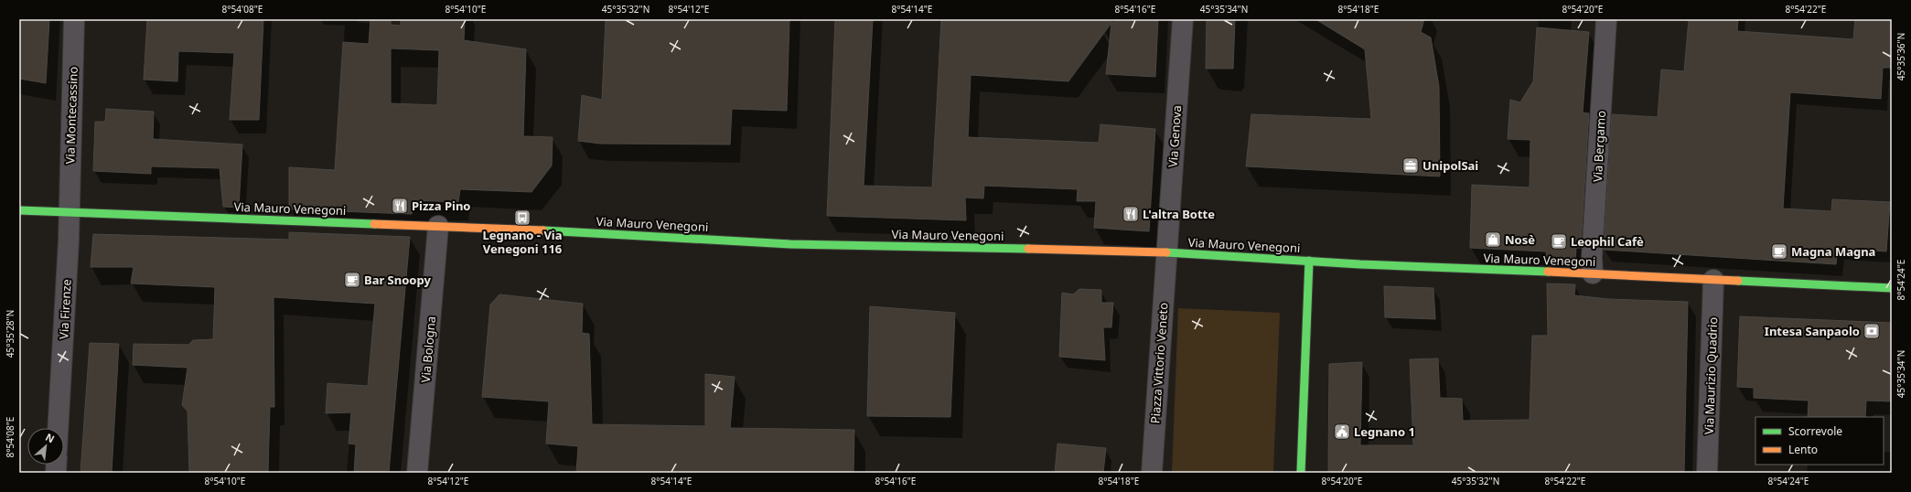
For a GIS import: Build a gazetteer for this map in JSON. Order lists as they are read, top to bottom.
{
  "streets": {
    "street": [
      "Via Montecassino",
      "Via Genova",
      "Via Bergamo",
      "Via Mauro Venegoni",
      "Via Firenze",
      "Via Bologna",
      "Piazza Vittorio Veneto",
      "Via Maurizio Quadrio"
    ]
  },
  "crossings": [
    ["Via Montecassino", "Via Mauro Venegoni"],
    ["Via Montecassino", "Via Firenze"],
    ["Via Genova", "Via Mauro Venegoni"],
    ["Via Genova", "Piazza Vittorio Veneto"],
    ["Via Bergamo", "Via Mauro Venegoni"],
    ["Via Mauro Venegoni", "Via Firenze"],
    ["Via Mauro Venegoni", "Via Bologna"],
    ["Via Mauro Venegoni", "Piazza Vittorio Veneto"],
    ["Via Mauro Venegoni", "Via Maurizio Quadrio"]
  ],
  "places": {
    "office": ["UnipolSai"],
    "restaurant": ["Pizza Pino", "L'altra Botte"],
    "bus stop": ["Legnano - Via Venegoni 116"],
    "shop": ["Nosè"],
    "cafe": ["Leophil Cafè", "Magna Magna", "Bar Snoopy"],
    "bank": ["Intesa Sanpaolo"],
    "public building": ["Legnano 1"]
  },
  "legend": ["Scorrevole", "Lento"],
  "north": "top right",
  "coordinates": [
    "8°54'08\"E",
    "8°54'10\"E",
    "45°35'32\"N",
    "8°54'12\"E",
    "8°54'14\"E",
    "8°54'16\"E",
    "45°35'34\"N",
    "8°54'18\"E",
    "8°54'20\"E",
    "8°54'22\"E",
    "45°35'36\"N",
    "8°54'24\"E",
    "45°35'28\"N"
  ]
}
